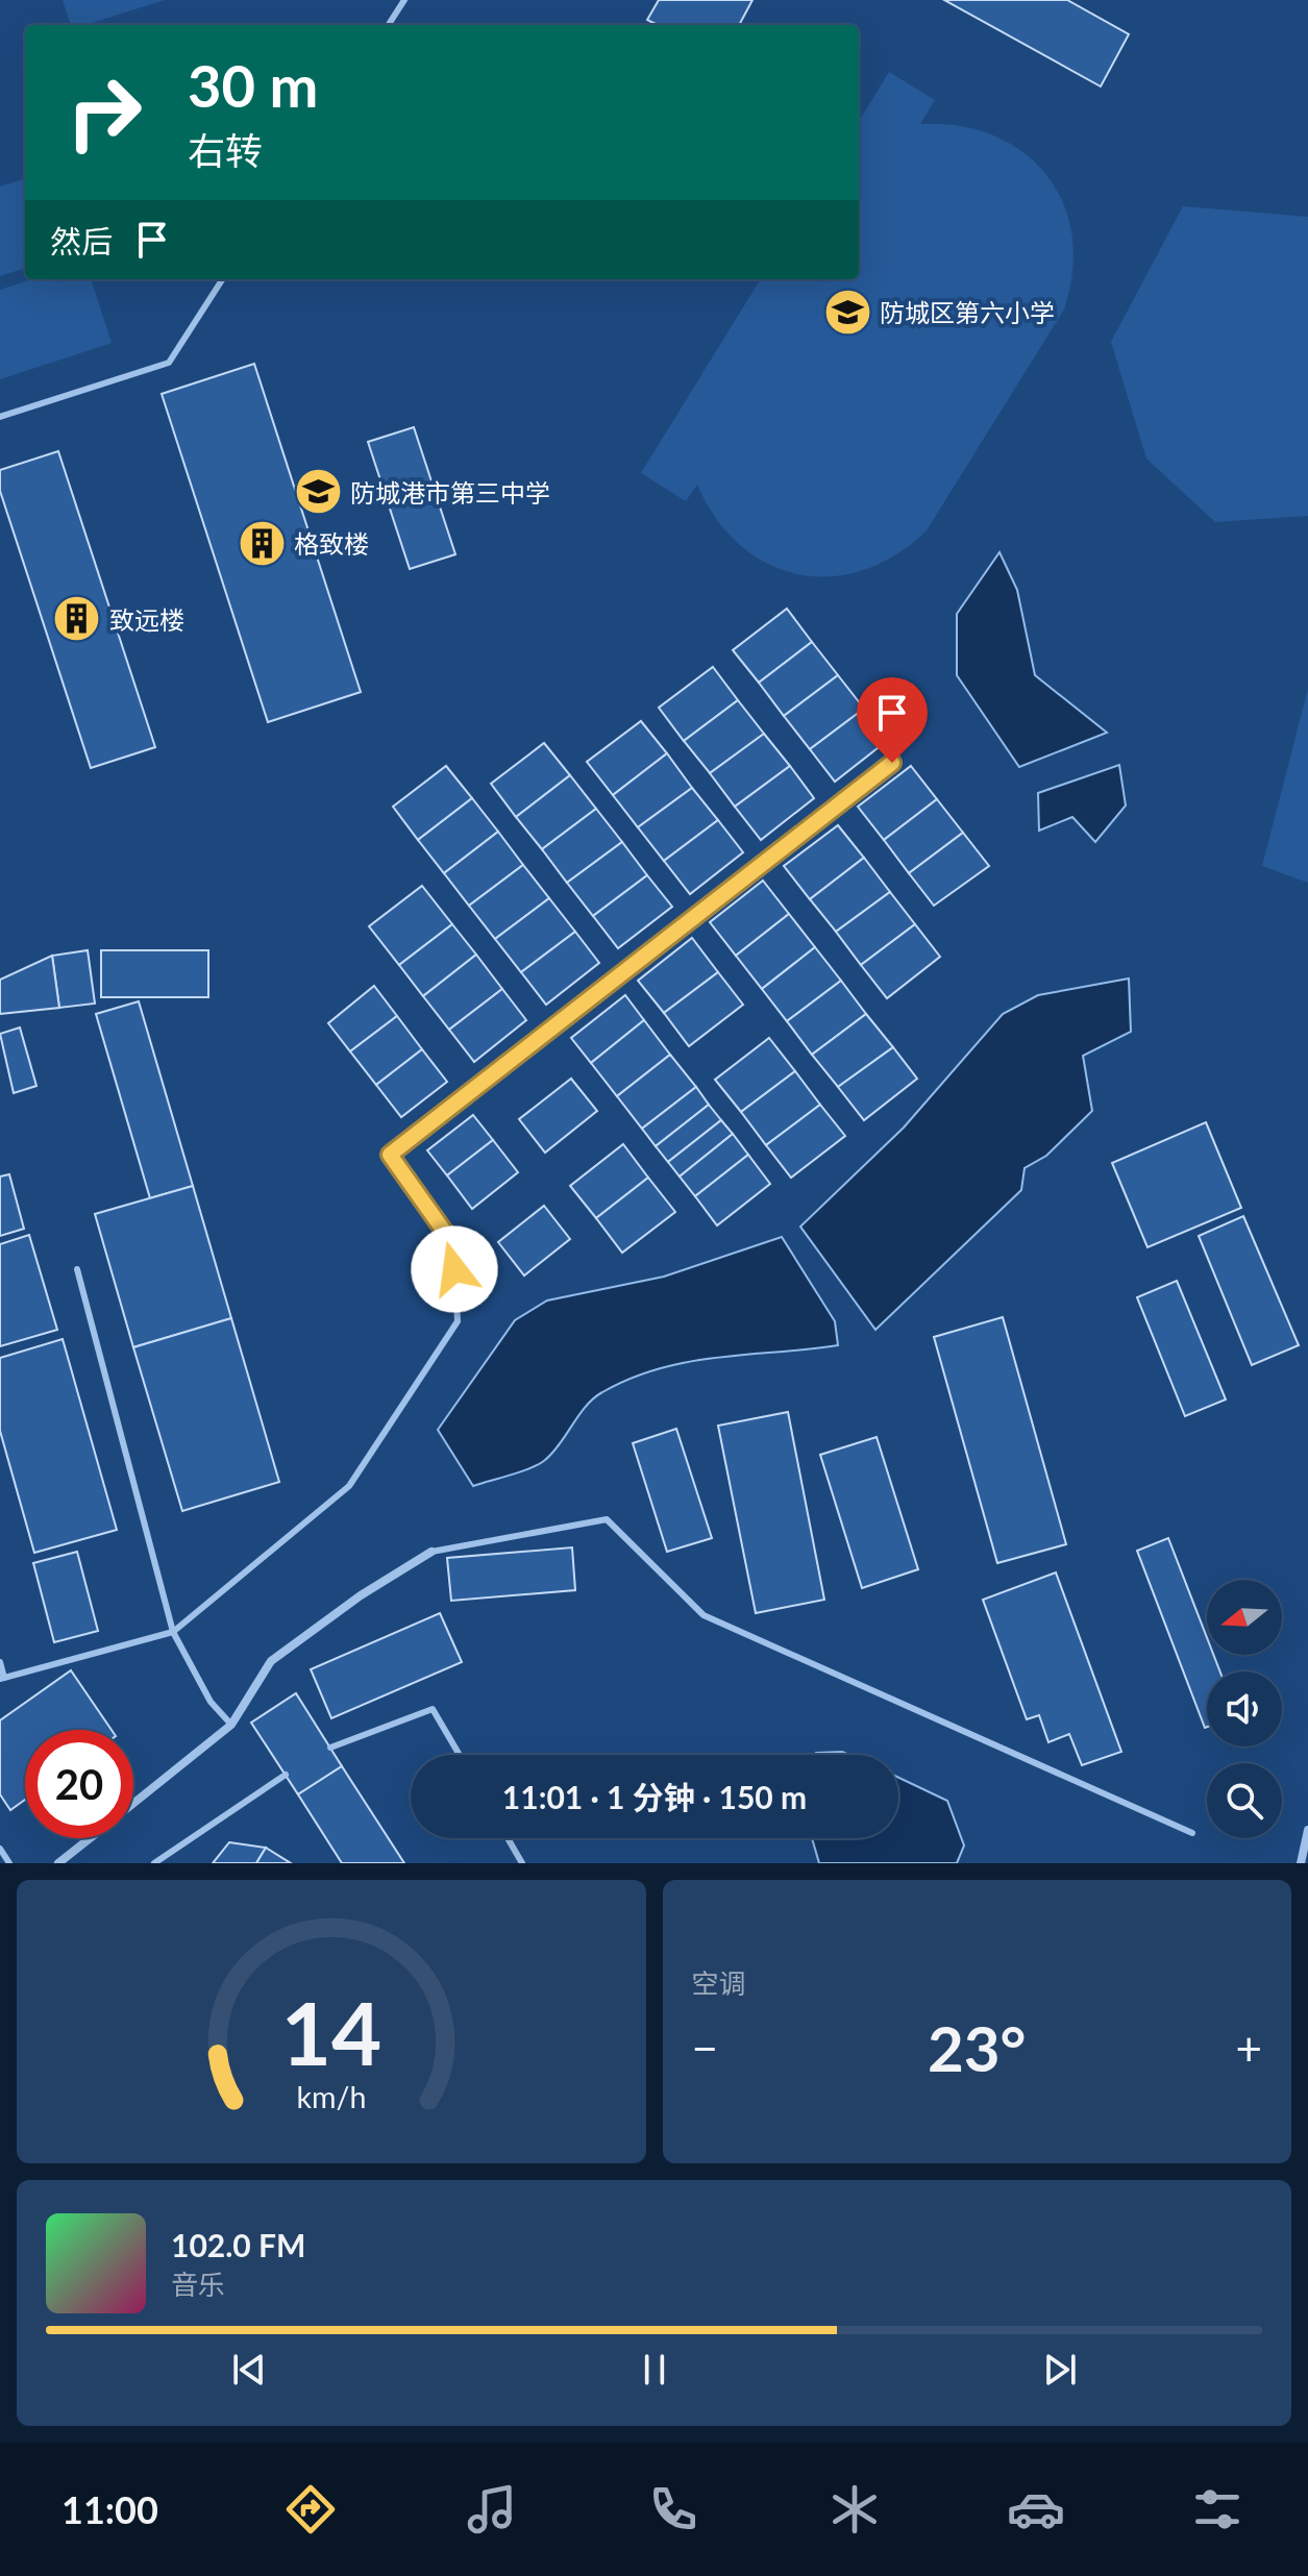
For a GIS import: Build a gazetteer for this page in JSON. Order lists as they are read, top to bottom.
{
  "places": {
    "school or university": ["防城区第六小学", "防城港市第三中学"],
    "building": ["格致楼", "致远楼"]
  },
  "north": "left",
  "page": {
    "turn": ["30 m", "右转"],
    "then": "然后",
    "limit": "20",
    "trip": "11:01 · 1 分钟 · 150 m",
    "tile": "空调",
    "heat": ["−", "23°", "+"],
    "song": ["102.0 FM", "音乐"],
    "tabs": "11:00",
    "gauge": ["14", "km/h"]
  }
}
